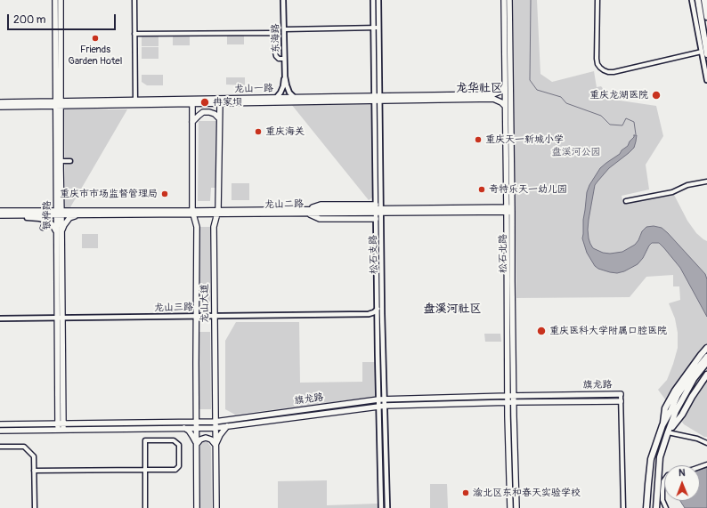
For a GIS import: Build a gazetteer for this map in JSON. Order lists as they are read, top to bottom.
{
  "streets": {
    "main road": [
      "龙山一路",
      "龙山二路",
      "银桦路",
      "松石北路",
      "龙山大道",
      "旗龙路"
    ],
    "street": ["东海路", "松石支路", "龙山三路"]
  },
  "crossings": [
    ["龙山一路", "银桦路"],
    ["龙山一路", "松石北路"],
    ["龙山一路", "松石支路"],
    ["龙山一路", "龙山大道"],
    ["龙山二路", "银桦路"],
    ["龙山二路", "松石北路"],
    ["龙山二路", "松石支路"],
    ["龙山二路", "龙山大道"],
    ["银桦路", "龙山三路"],
    ["银桦路", "旗龙路"],
    ["松石北路", "旗龙路"],
    ["松石支路", "旗龙路"],
    ["龙山大道", "龙山三路"],
    ["龙山大道", "旗龙路"]
  ],
  "districts": ["龙华社区", "盘溪河社区"],
  "parks": ["盘溪河公园"],
  "places": [
    "Friends Garden Hotel",
    "重庆龙湖医院",
    "冉家坝",
    "重庆海关",
    "重庆天一新城小学",
    "奇特乐天一幼儿园",
    "重庆市市场监督管理局",
    "重庆医科大学附属口腔医院",
    "渝北区东和春天实验学校"
  ],
  "scale_bar": "200 m",
  "north": "top"
}
